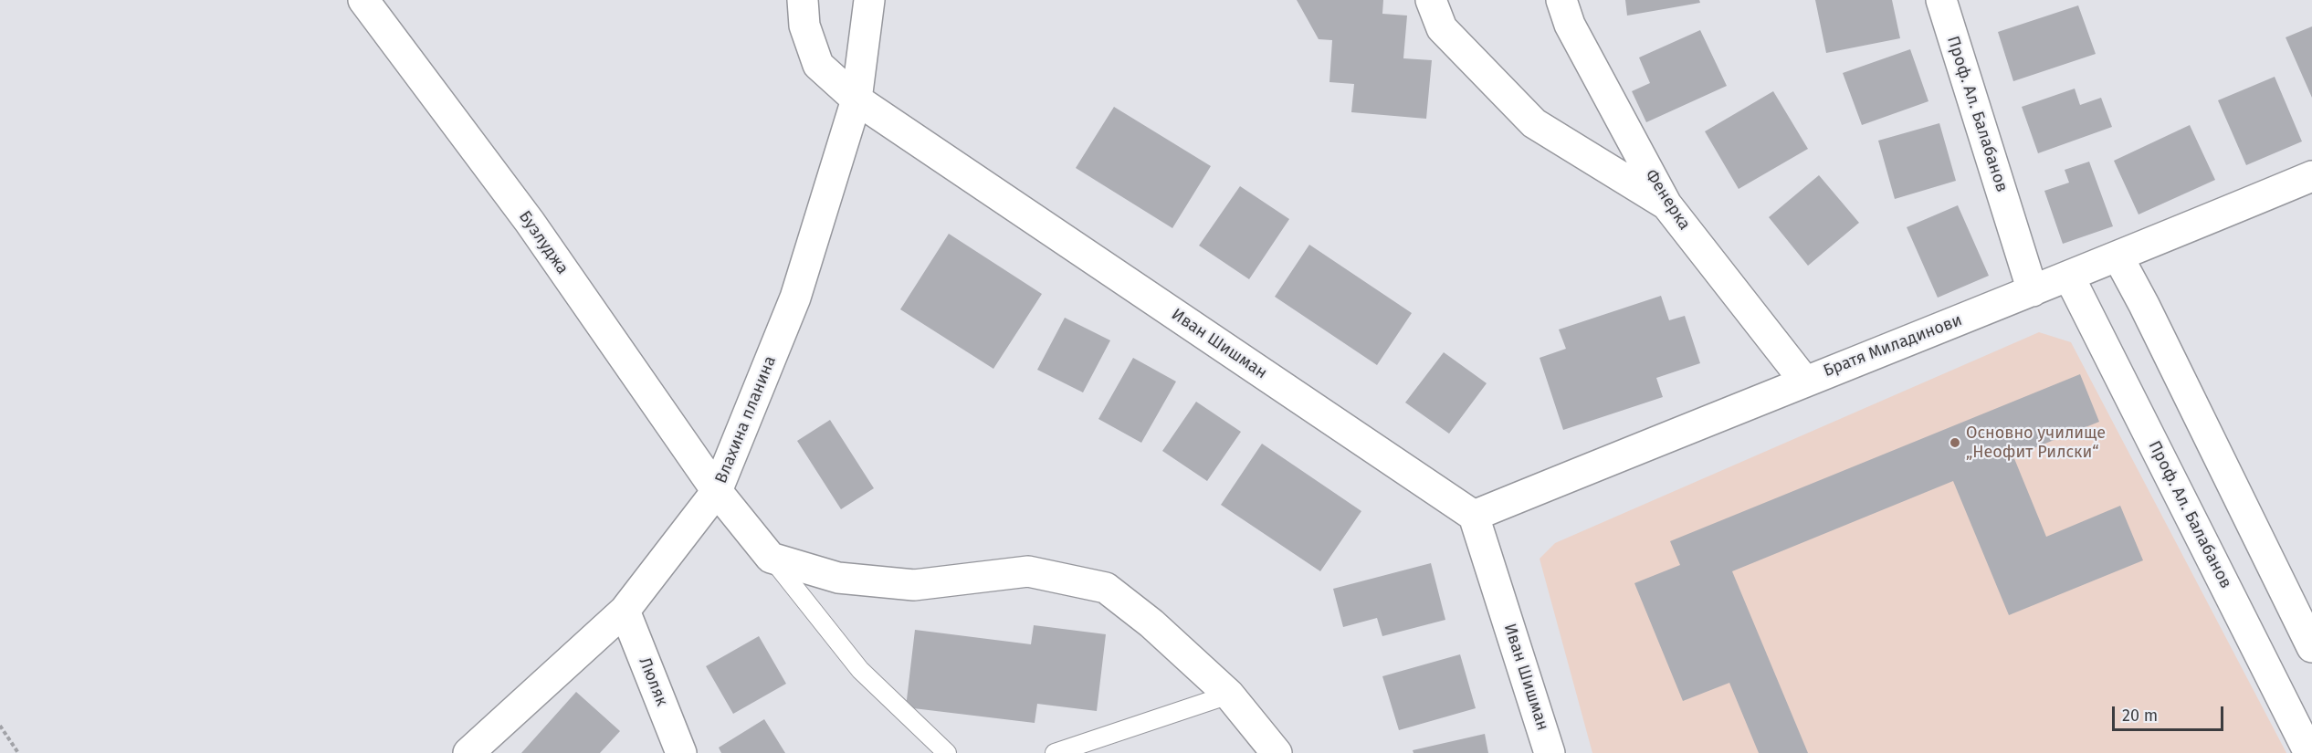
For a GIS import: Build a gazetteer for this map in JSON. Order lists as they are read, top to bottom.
{
  "streets": {
    "street": [
      "Проф. Ал. Балабанов",
      "Фенерка",
      "Бузлуджа",
      "Иван Шишман",
      "Братя Миладинови",
      "Влахина планина",
      "Люляк"
    ]
  },
  "crossings": [
    ["Проф. Ал. Балабанов", "Братя Миладинови"],
    ["Фенерка", "Братя Миладинови"],
    ["Бузлуджа", "Влахина планина"],
    ["Иван Шишман", "Братя Миладинови"],
    ["Иван Шишман", "Влахина планина"],
    ["Влахина планина", "Люляк"]
  ],
  "places": ["Основно училище „Неофит Рилски“"],
  "scale_bar": "20 m"
}
